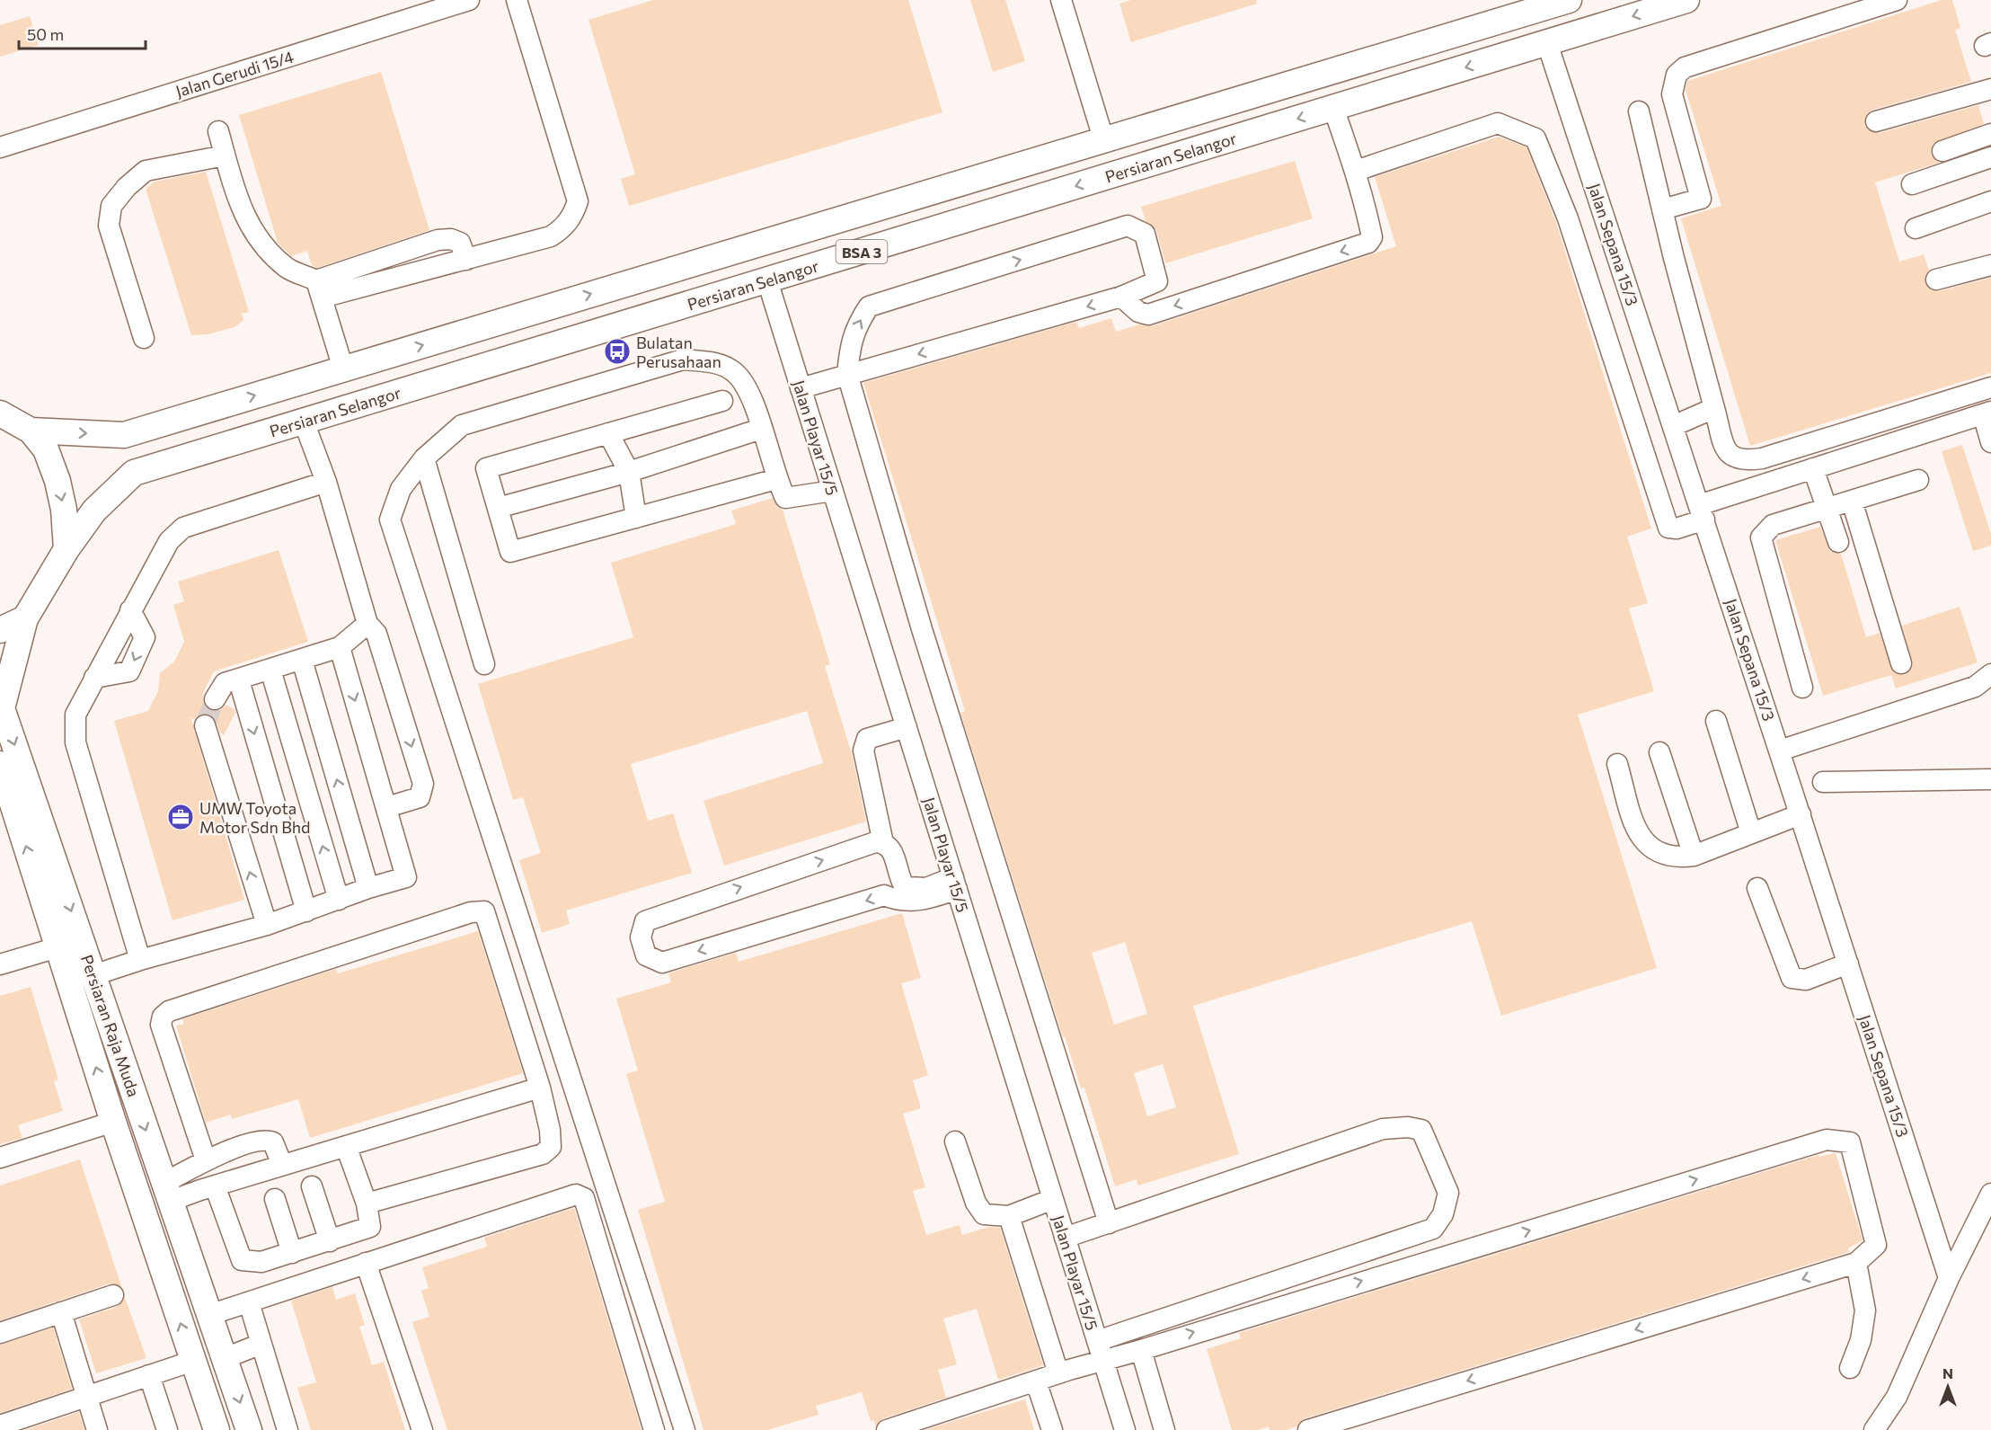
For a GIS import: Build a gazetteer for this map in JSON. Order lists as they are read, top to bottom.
{
  "streets": {
    "main road": ["Persiaran Selangor", "BSA 3", "Persiaran Raja Muda"],
    "street": ["Jalan Gerudi 15/4", "Jalan Sepana 15/3", "Jalan Playar 15/5"]
  },
  "crossings": [
    ["Persiaran Selangor", "Jalan Sepana 15/3"],
    ["Persiaran Selangor", "Jalan Playar 15/5"]
  ],
  "places": {
    "bus stop": ["Bulatan Perusahaan"],
    "office": ["UMW Toyota Motor Sdn Bhd"]
  },
  "scale_bar": "50 m",
  "north": "top"
}
